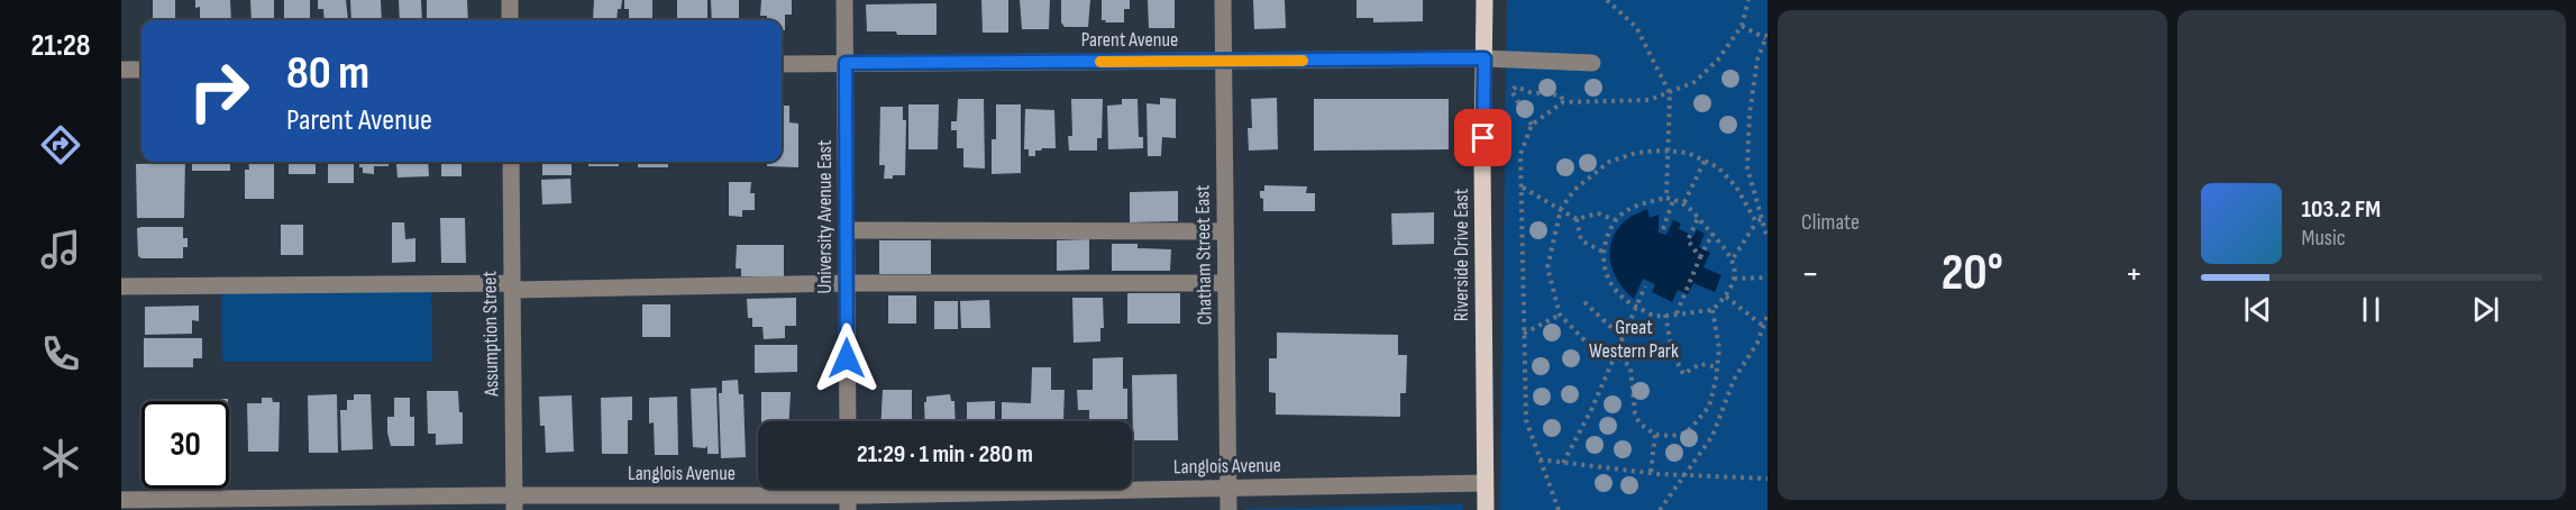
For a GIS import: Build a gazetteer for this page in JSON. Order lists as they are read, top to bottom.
{
  "streets": {
    "main road": ["Riverside Drive East"],
    "street": [
      "Parent Avenue",
      "University Avenue East",
      "Chatham Street East",
      "Assumption Street",
      "Langlois Avenue"
    ]
  },
  "crossings": [
    ["Parent Avenue", "University Avenue East"],
    ["Parent Avenue", "Chatham Street East"],
    ["Parent Avenue", "Riverside Drive East"],
    ["Chatham Street East", "Langlois Avenue"],
    ["Riverside Drive East", "Langlois Avenue"],
    ["Assumption Street", "Langlois Avenue"]
  ],
  "parks": ["Great Western Park"],
  "page": {
    "tabs": "21:28",
    "tile": "Climate",
    "turn": ["80 m", "Parent Avenue"],
    "song": ["103.2 FM", "Music"],
    "heat": ["−", "20°", "+"],
    "limit": "30",
    "trip": "21:29 · 1 min · 280 m"
  }
}
